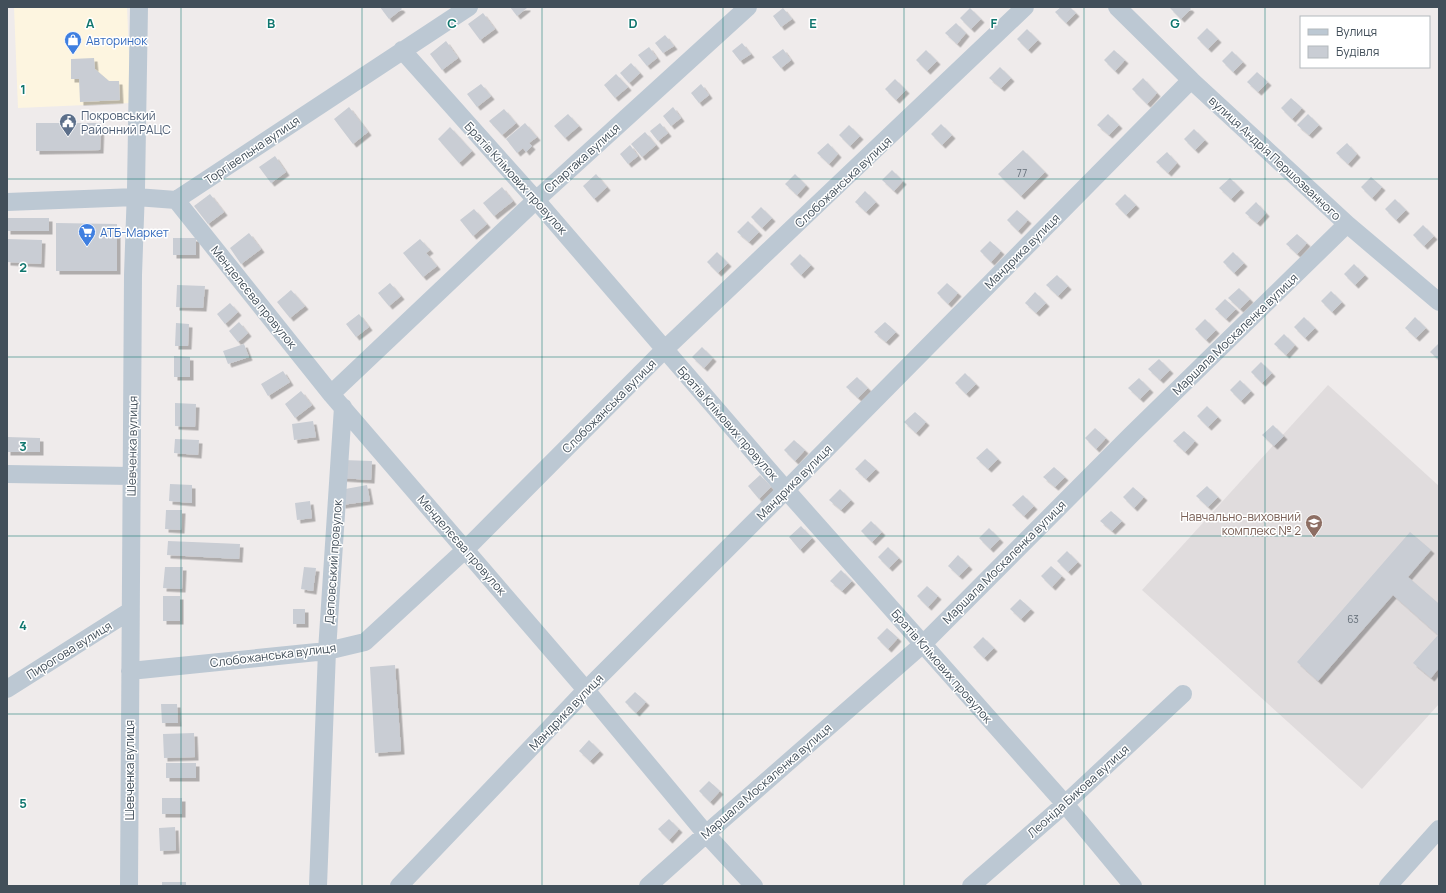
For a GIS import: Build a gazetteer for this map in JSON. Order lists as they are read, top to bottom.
{
  "streets": {
    "street": [
      "Торгівельна вулиця",
      "Спартака вулиця",
      "вулиця Андрія Першозванного",
      "Братів Клімових провулок",
      "Слобожанська вулиця",
      "Мандрика вулиця",
      "Менделєєва провулок",
      "Маршала Москаленка вулиця",
      "Шевченка вулиця",
      "Деповський провулок",
      "Пирогова вулиця",
      "Леоніда Бикова вулиця"
    ]
  },
  "crossings": [
    ["Торгівельна вулиця", "Братів Клімових провулок"],
    ["Торгівельна вулиця", "Менделєєва провулок"],
    ["Спартака вулиця", "Братів Клімових провулок"],
    ["Спартака вулиця", "Менделєєва провулок"],
    ["вулиця Андрія Першозванного", "Мандрика вулиця"],
    ["вулиця Андрія Першозванного", "Маршала Москаленка вулиця"],
    ["Братів Клімових провулок", "Слобожанська вулиця"],
    ["Братів Клімових провулок", "Мандрика вулиця"],
    ["Братів Клімових провулок", "Маршала Москаленка вулиця"],
    ["Братів Клімових провулок", "Леоніда Бикова вулиця"],
    ["Слобожанська вулиця", "Менделєєва провулок"],
    ["Слобожанська вулиця", "Шевченка вулиця"],
    ["Слобожанська вулиця", "Деповський провулок"],
    ["Мандрика вулиця", "Менделєєва провулок"],
    ["Менделєєва провулок", "Маршала Москаленка вулиця"],
    ["Менделєєва провулок", "Деповський провулок"],
    ["Шевченка вулиця", "Пирогова вулиця"]
  ],
  "places": {
    "shop": ["Авторинок"],
    "public building": ["Покровський Районний РАЦС"],
    "supermarket": ["АТБ-Маркет"],
    "school or university": ["Навчально-виховний комплекс № 2"]
  },
  "house_numbers": ["77", "63"],
  "legend": ["Вулиця", "Будівля"],
  "grid": {
    "columns": [
      "A",
      "B",
      "C",
      "D",
      "E",
      "F",
      "G"
    ],
    "rows": [
      "1",
      "2",
      "3",
      "4",
      "5"
    ]
  }
}
